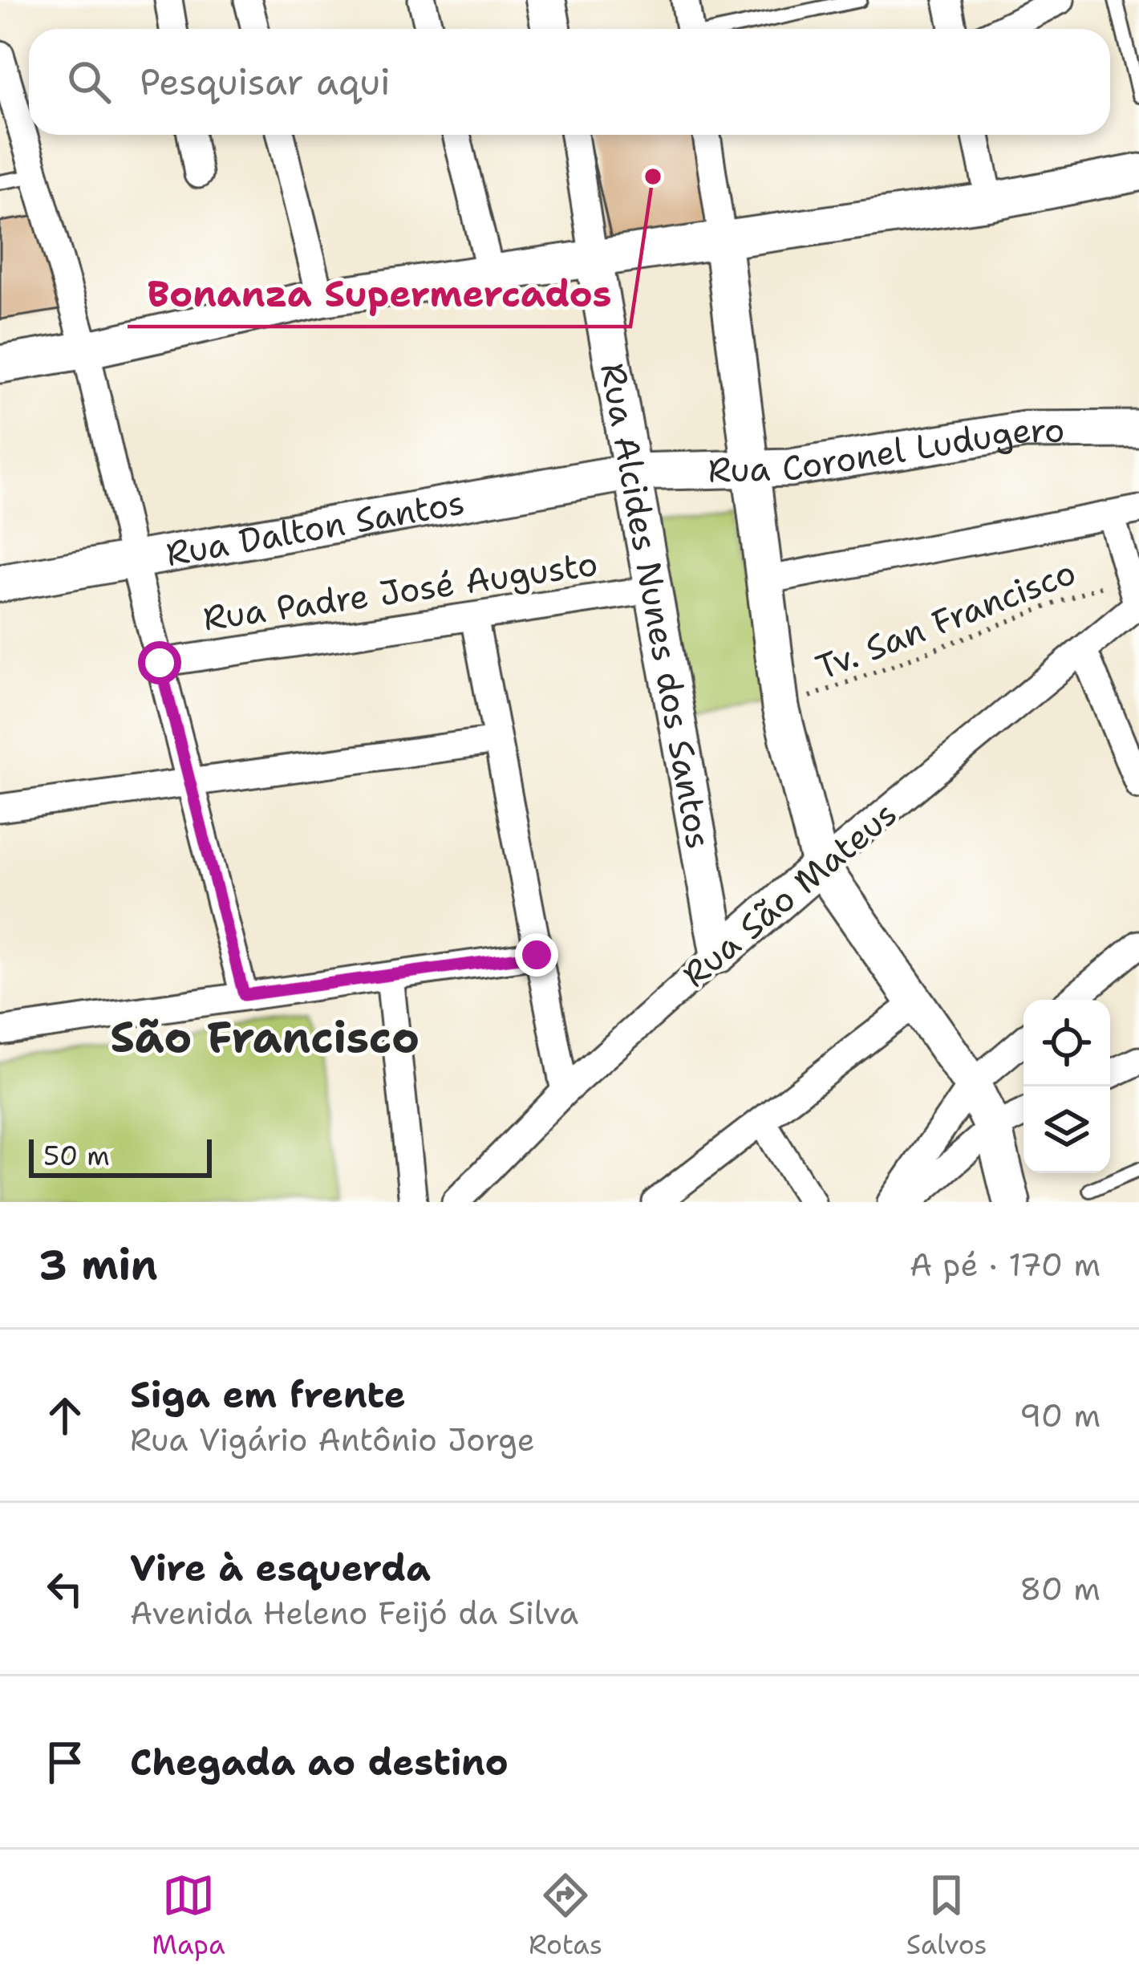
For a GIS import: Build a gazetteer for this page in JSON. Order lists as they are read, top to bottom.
{
  "streets": {
    "main road": [
      "Rua Coronel Ludugero",
      "Rua Dalton Santos",
      "Rua Alcides Nunes dos Santos",
      "Rua São Mateus"
    ],
    "street": ["Rua Padre José Augusto"],
    "path": ["Tv. San Francisco"]
  },
  "crossings": [
    ["Rua Coronel Ludugero", "Rua Dalton Santos"],
    ["Rua Coronel Ludugero", "Rua Alcides Nunes dos Santos"],
    ["Rua Dalton Santos", "Rua Alcides Nunes dos Santos"],
    ["Rua Padre José Augusto", "Rua Alcides Nunes dos Santos"],
    ["Rua Alcides Nunes dos Santos", "Rua São Mateus"]
  ],
  "districts": ["São Francisco"],
  "places": ["Bonanza Supermercados"],
  "scale_bar": "50 m",
  "page": {
    "search": "Pesquisar aqui",
    "scale": "50 m",
    "heading": ["3 min", "A pé · 170 m"],
    "list": [
      ["Siga em frente", "Rua Vigário Antônio Jorge", "90 m"],
      ["Vire à esquerda", "Avenida Heleno Feijó da Silva", "80 m"],
      "Chegada ao destino"
    ],
    "nav": ["Mapa", "Rotas", "Salvos"]
  }
}
